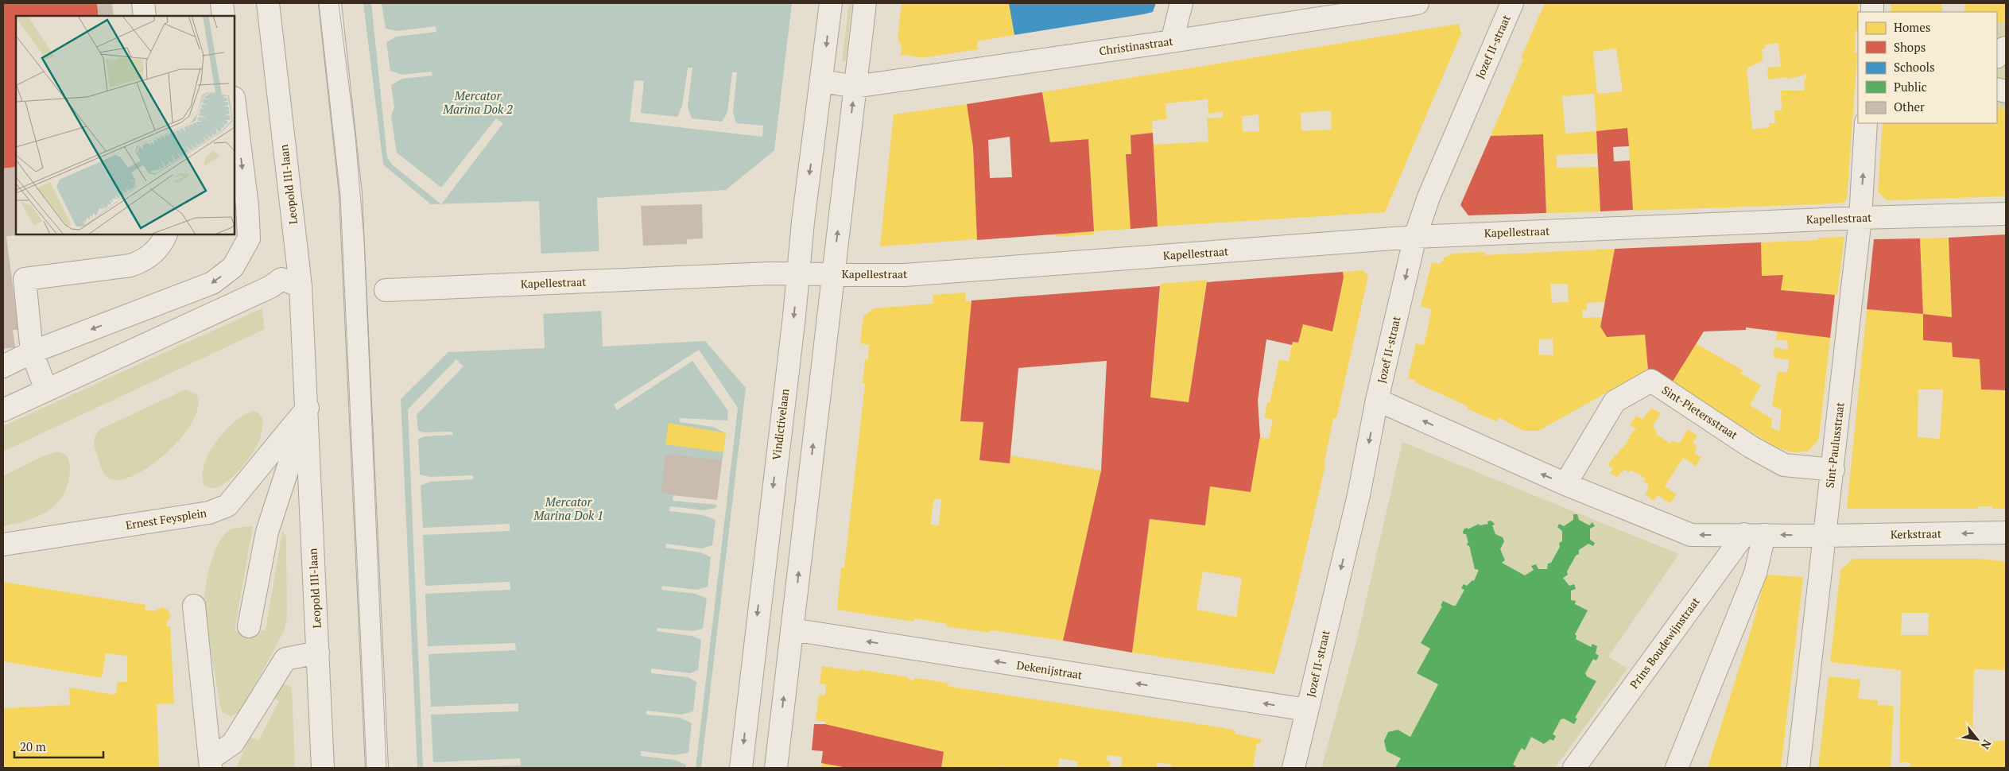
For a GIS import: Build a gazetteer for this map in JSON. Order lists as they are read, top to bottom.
{
  "streets": {
    "street": [
      "Christinastraat",
      "Jozef II-straat",
      "Leopold III-laan",
      "Kapellestraat",
      "Sint-Pietersstraat",
      "Vindictivelaan",
      "Sint-Paulusstraat",
      "Ernest Feysplein",
      "Kerkstraat",
      "Prins Boudewijnstraat",
      "Dekenijstraat"
    ]
  },
  "crossings": [
    ["Jozef II-straat", "Kapellestraat"],
    ["Jozef II-straat", "Dekenijstraat"],
    ["Leopold III-laan", "Ernest Feysplein"],
    ["Kapellestraat", "Vindictivelaan"],
    ["Kapellestraat", "Sint-Paulusstraat"],
    ["Sint-Pietersstraat", "Sint-Paulusstraat"],
    ["Sint-Paulusstraat", "Kerkstraat"]
  ],
  "one_way": ["Jozef II-straat", "Kerkstraat", "Dekenijstraat"],
  "water": ["Mercator Marina Dok 2", "Mercator Marina Dok 1"],
  "legend": [
    "Homes",
    "Shops",
    "Schools",
    "Public",
    "Other"
  ],
  "scale_bar": "20 m",
  "north": "bottom right"
}
